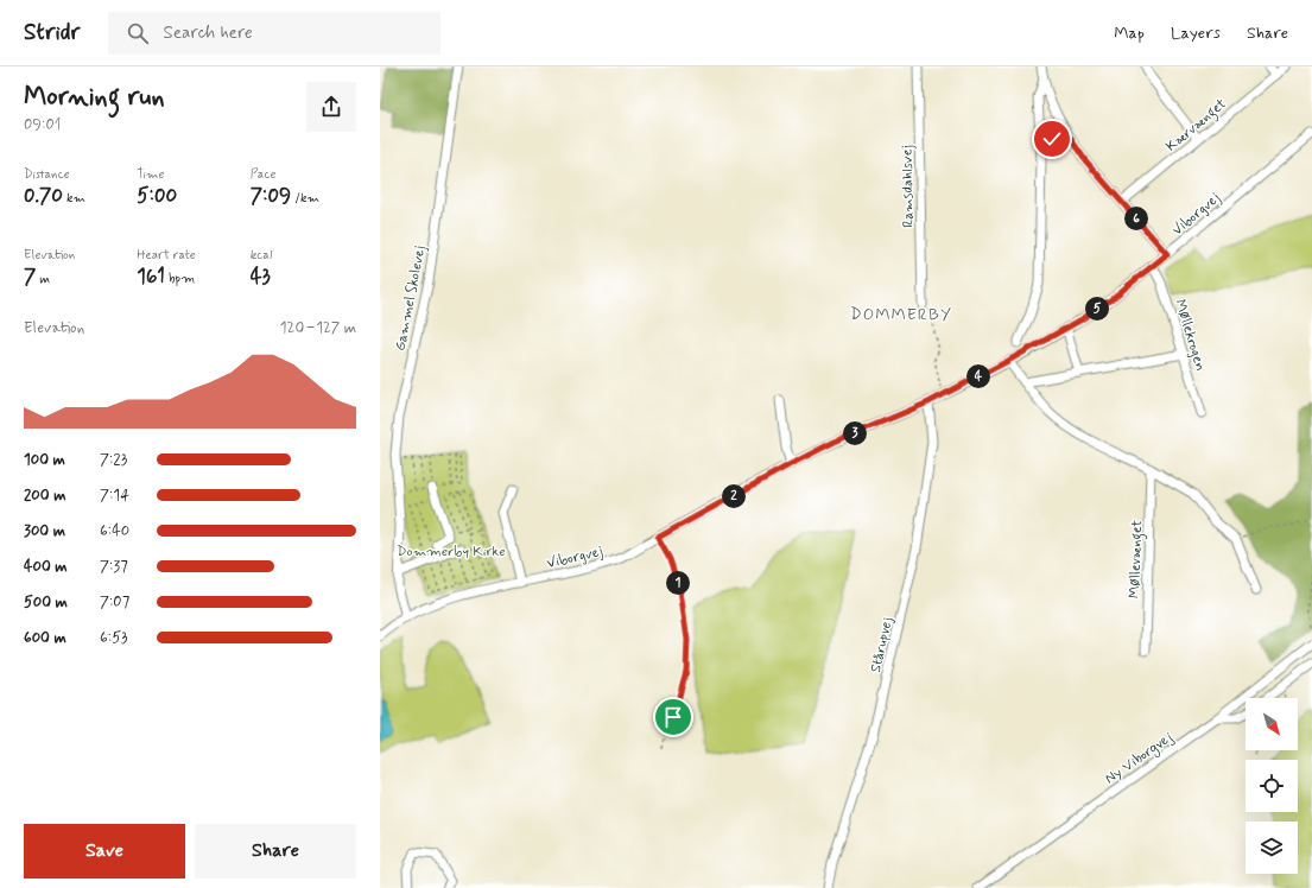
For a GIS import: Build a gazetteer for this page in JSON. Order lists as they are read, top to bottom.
{
  "streets": {
    "street": [
      "Kærvænget",
      "Ramsdahlsvej",
      "Viborgvej",
      "Gammel Skolevej",
      "Møllekrogen",
      "Møllevænget",
      "Stårupvej",
      "Ny Viborgvej"
    ]
  },
  "crossings": [
    ["Viborgvej", "Gammel Skolevej"],
    ["Viborgvej", "Møllekrogen"],
    ["Viborgvej", "Stårupvej"]
  ],
  "districts": ["DOMMERBY"],
  "parks": ["Dommerby Kirke"],
  "north": "bottom right",
  "page": {
    "header": "Stridr",
    "search": "Search here",
    "nav": ["Map", "Layers", "Share"],
    "heading": ["Morning run", "09:01"],
    "stats": [
      ["Distance", "0.70 km"],
      ["Time", "5:00"],
      ["Pace", "7:09 /km"],
      ["Elevation", "7 m"],
      ["Heart rate", "161 bpm"],
      ["kcal", "43"]
    ],
    "pins": [
      "6",
      "5",
      "4",
      "3",
      "2",
      "1"
    ],
    "chart": ["Elevation", "120–127 m"],
    "list": [
      {
        "name": "100 m",
        "note": "7:23"
      },
      {
        "name": "200 m",
        "note": "7:14"
      },
      {
        "name": "300 m",
        "note": "6:40"
      },
      {
        "name": "400 m",
        "note": "7:37"
      },
      {
        "name": "500 m",
        "note": "7:07"
      },
      {
        "name": "600 m",
        "note": "6:53"
      }
    ],
    "buttons": ["Save", "Share"]
  }
}
